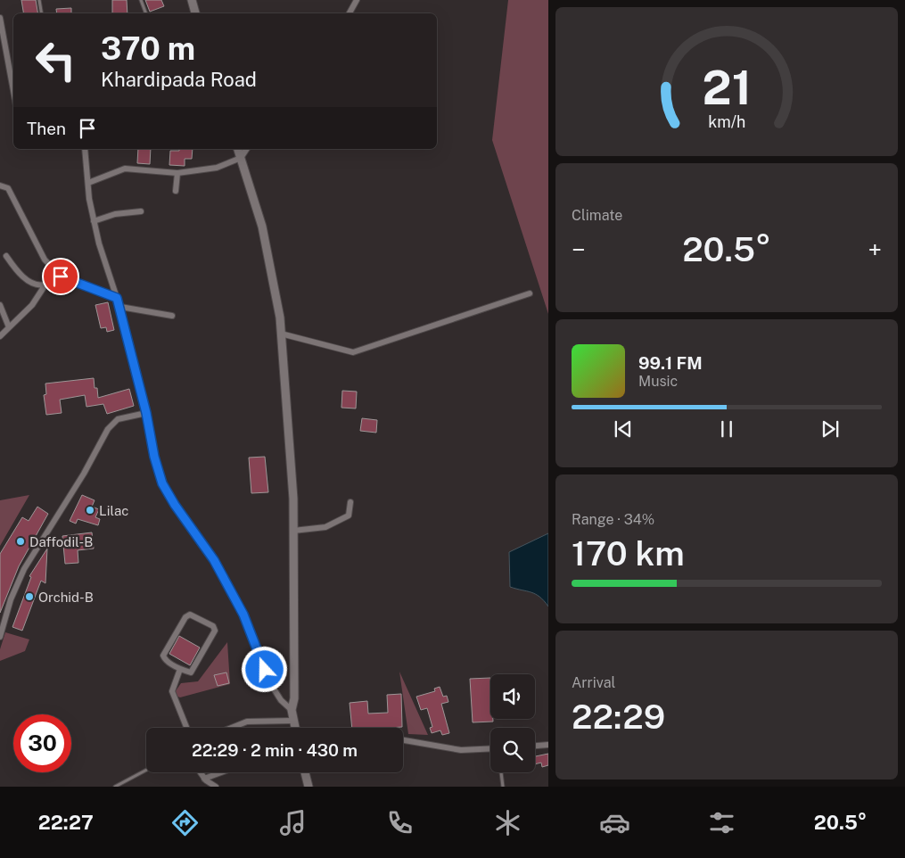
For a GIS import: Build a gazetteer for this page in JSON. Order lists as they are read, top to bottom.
{
  "places": ["Lilac", "Daffodil-B", "Orchid-B"],
  "page": {
    "turn": ["370 m", "Khardipada Road"],
    "then": "Then",
    "tile": [
      "Climate",
      ["Range · 34%", "170 km"],
      ["Arrival", "22:29"]
    ],
    "heat": ["−", "20.5°", "+"],
    "song": ["99.1 FM", "Music"],
    "limit": "30",
    "trip": "22:29 · 2 min · 430 m",
    "tabs": ["22:27", "20.5°"],
    "gauge": ["21", "km/h"]
  }
}
